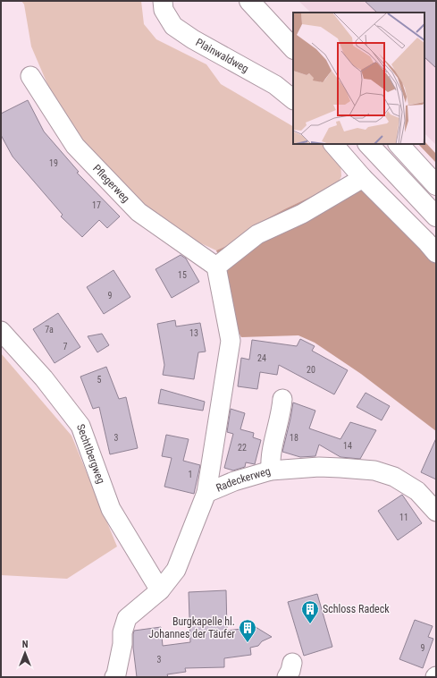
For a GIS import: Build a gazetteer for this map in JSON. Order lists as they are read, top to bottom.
{
  "streets": {
    "street": [
      "Plainwaldweg",
      "Pflegerweg",
      "Sechtlbergweg",
      "Radeckerweg"
    ]
  },
  "crossings": [
    ["Sechtlbergweg", "Radeckerweg"]
  ],
  "places": {
    "building": ["Schloss Radeck", "Burgkapelle hl. Johannes der Täufer"]
  },
  "house_numbers": [
    "19",
    "17",
    "15",
    "9",
    "7a",
    "13",
    "7",
    "24",
    "20",
    "5",
    "3",
    "18",
    "14",
    "22",
    "1",
    "11",
    "9",
    "3"
  ],
  "north": "top"
}
